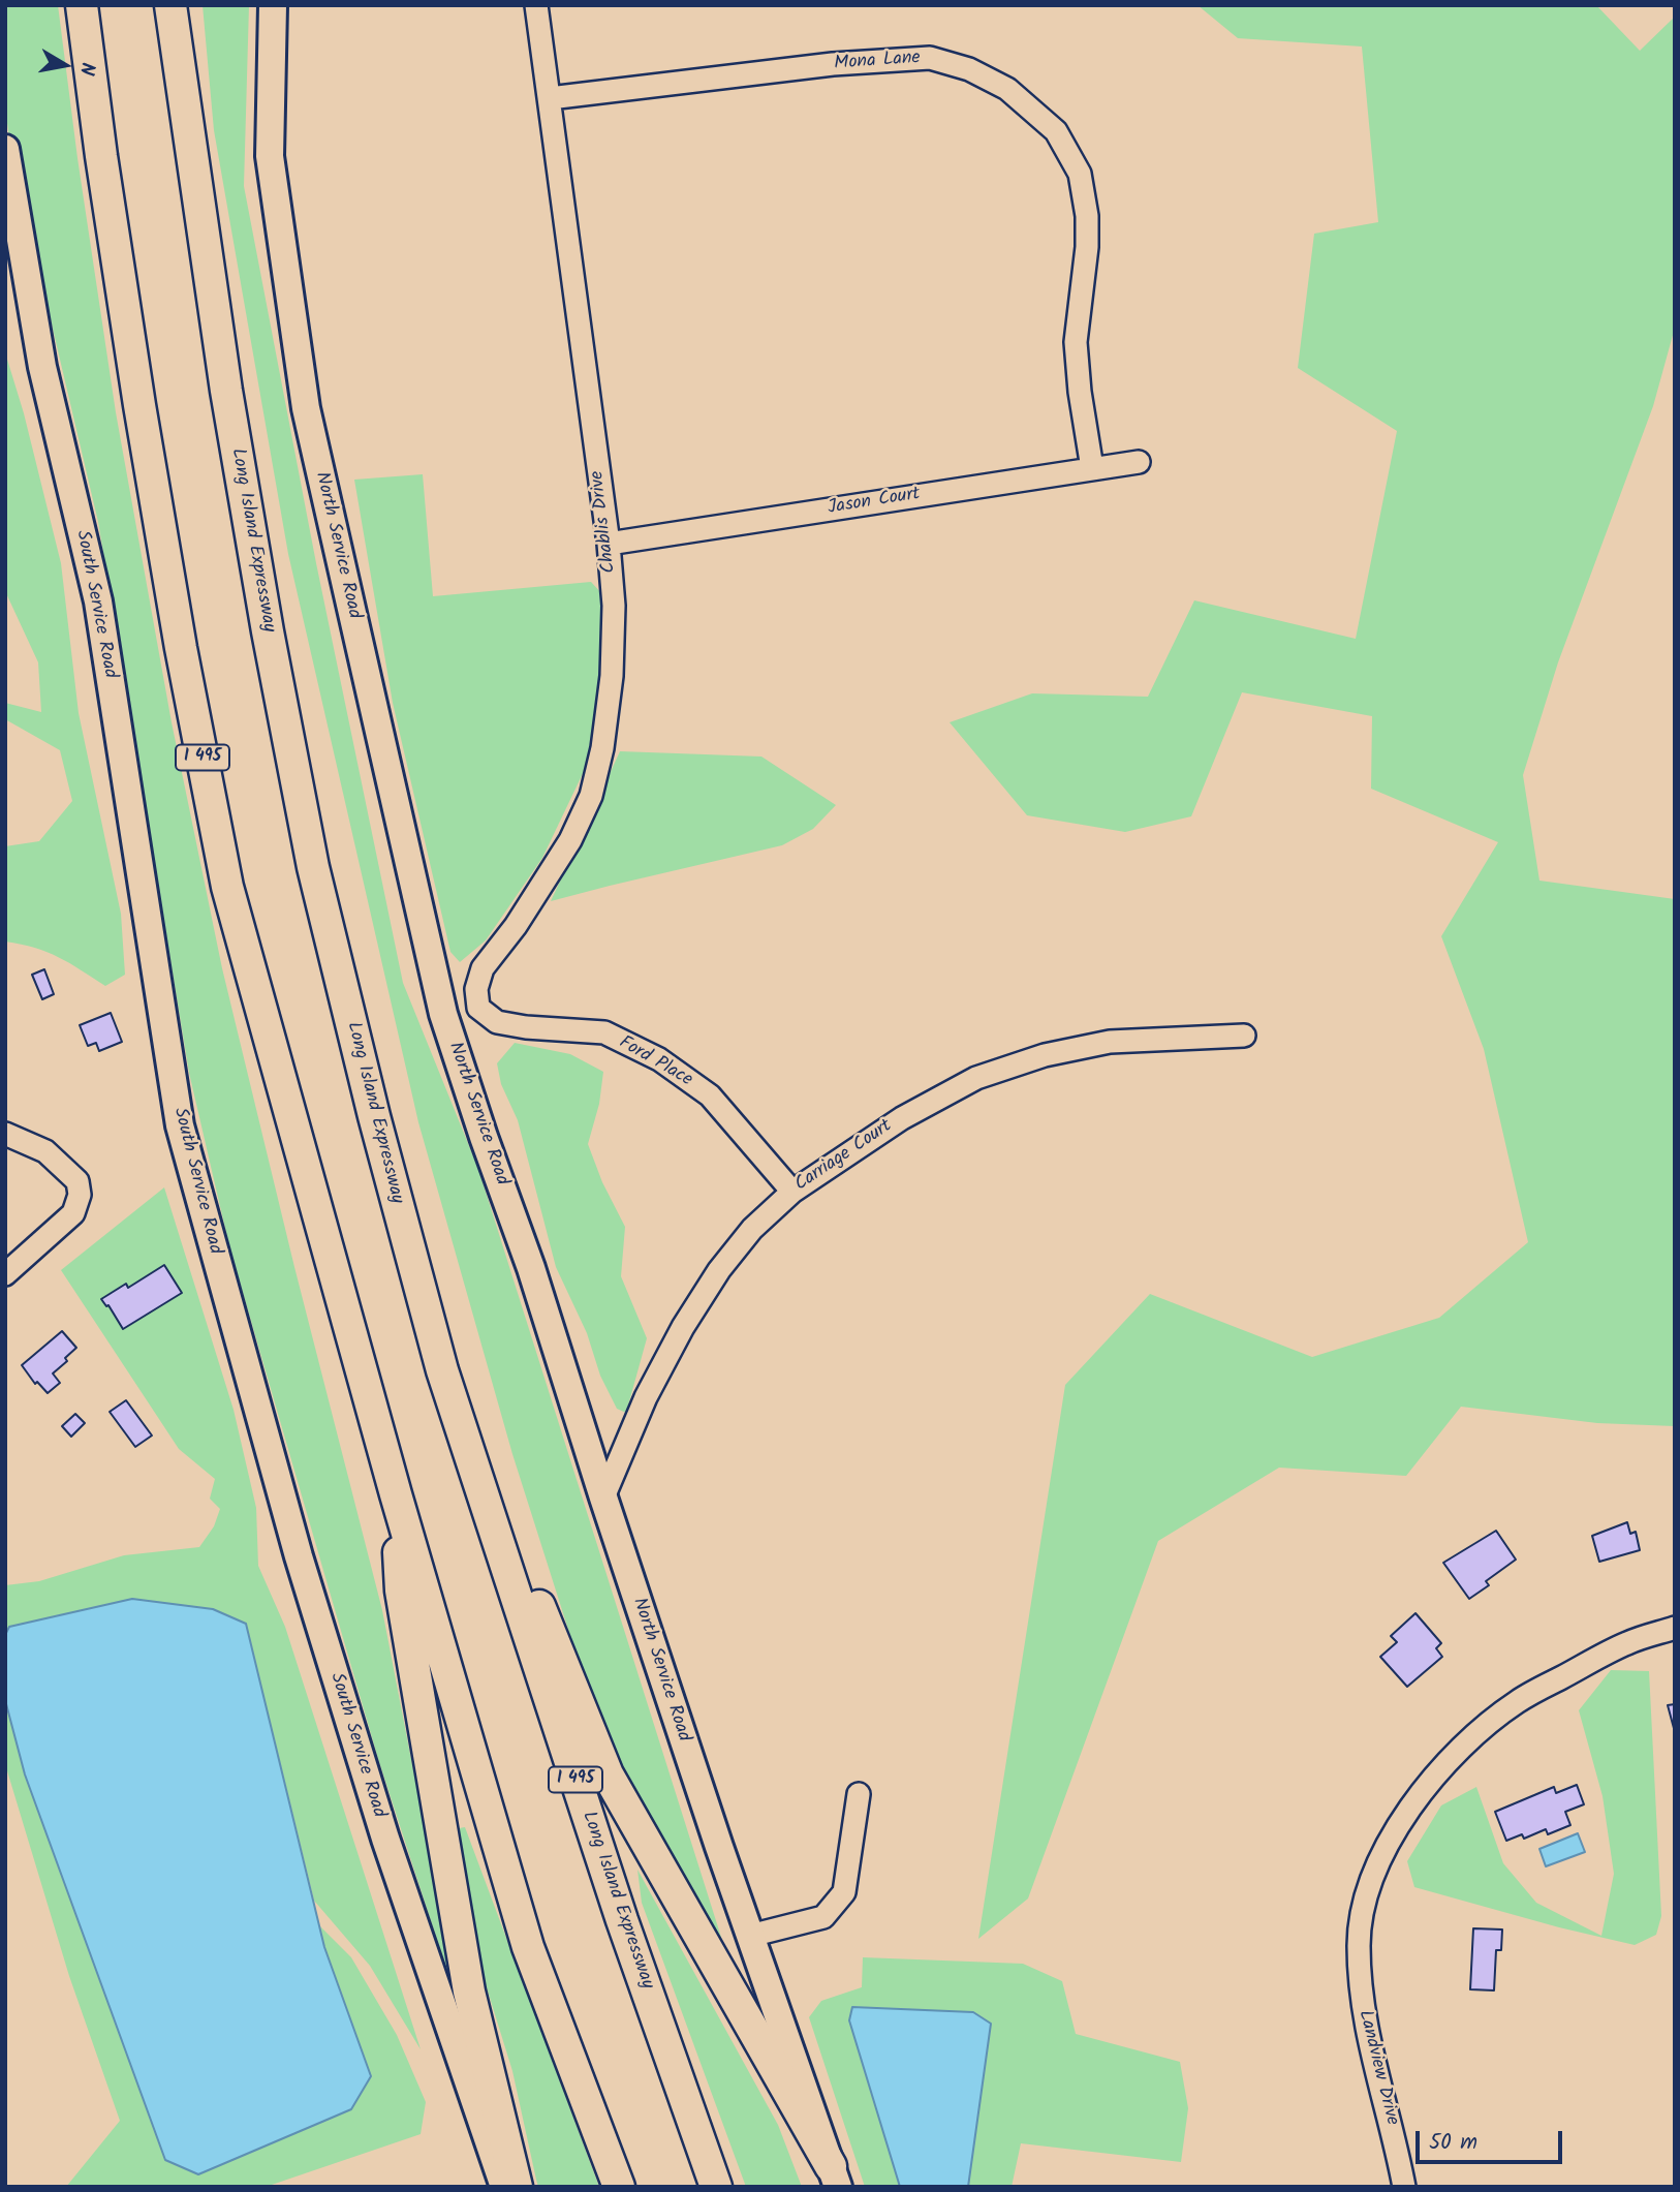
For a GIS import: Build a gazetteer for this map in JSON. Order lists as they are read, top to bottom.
{
  "streets": {
    "highway": ["Long Island Expressway", "I 495"],
    "main road": ["North Service Road", "South Service Road"],
    "street": [
      "Mona Lane",
      "Jason Court",
      "Chablis Drive",
      "Ford Place",
      "Carriage Court",
      "Landview Drive"
    ]
  },
  "crossings": [
    ["Mona Lane", "Jason Court"],
    ["Mona Lane", "Chablis Drive"],
    ["Jason Court", "Chablis Drive"],
    ["Chablis Drive", "Ford Place"],
    ["North Service Road", "Carriage Court"],
    ["Ford Place", "Carriage Court"]
  ],
  "scale_bar": "50 m",
  "north": "right"
}
